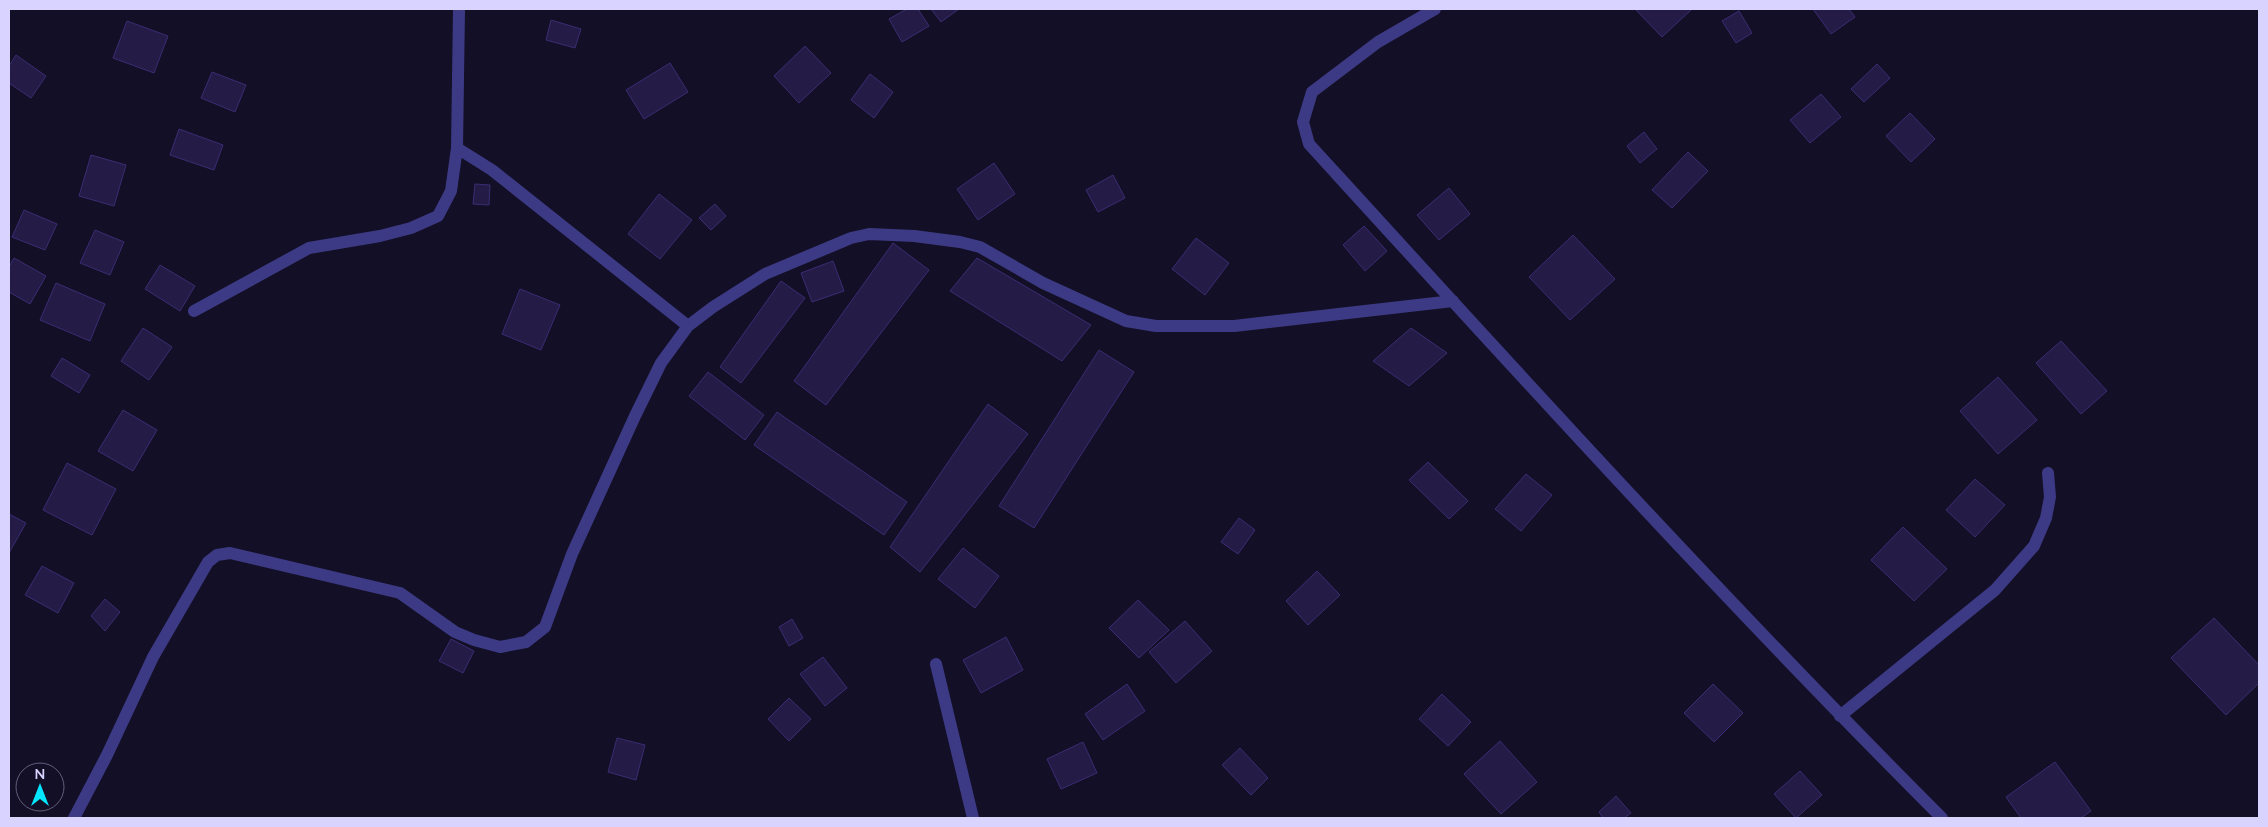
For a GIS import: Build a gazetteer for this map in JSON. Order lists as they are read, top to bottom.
{
  "north": "top"
}
